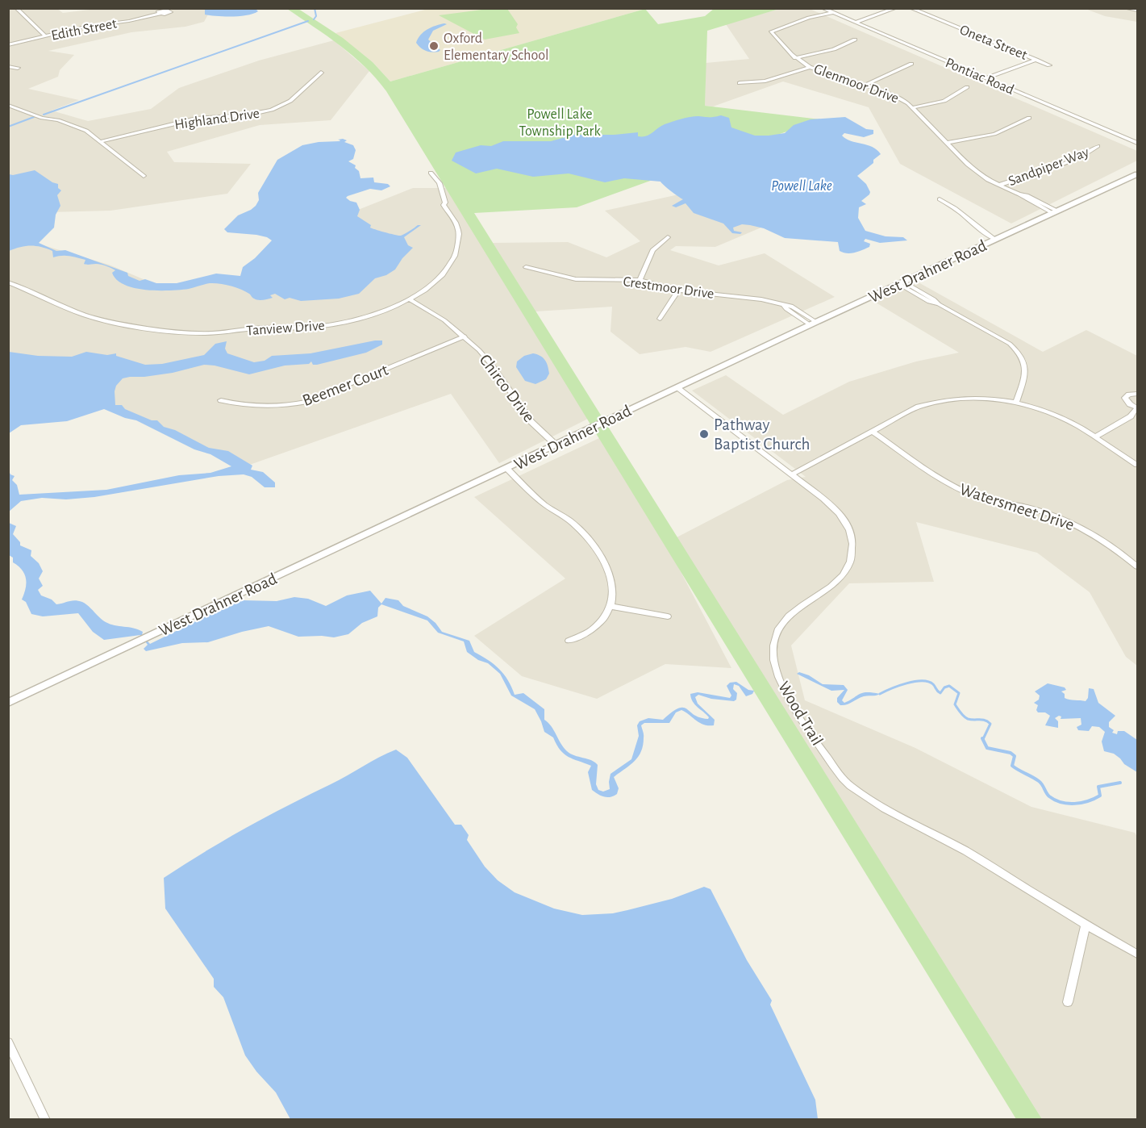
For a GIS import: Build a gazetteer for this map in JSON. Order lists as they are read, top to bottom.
{
  "streets": {
    "street": [
      "Edith Street",
      "Oneta Street",
      "Pontiac Road",
      "Glenmoor Drive",
      "Highland Drive",
      "Sandpiper Way",
      "West Drahner Road",
      "Crestmoor Drive",
      "Tanview Drive",
      "Beemer Court",
      "Chirco Drive",
      "Watersmeet Drive",
      "Wood Trail"
    ]
  },
  "crossings": [
    ["Pontiac Road", "Glenmoor Drive"],
    ["Glenmoor Drive", "Sandpiper Way"],
    ["Glenmoor Drive", "West Drahner Road"],
    ["West Drahner Road", "Crestmoor Drive"],
    ["West Drahner Road", "Chirco Drive"],
    ["West Drahner Road", "Wood Trail"],
    ["Tanview Drive", "Chirco Drive"],
    ["Beemer Court", "Chirco Drive"]
  ],
  "water": ["Powell Lake"],
  "parks": ["Powell Lake Township Park"],
  "places": ["Oxford Elementary School", "Pathway Baptist Church"]
}
